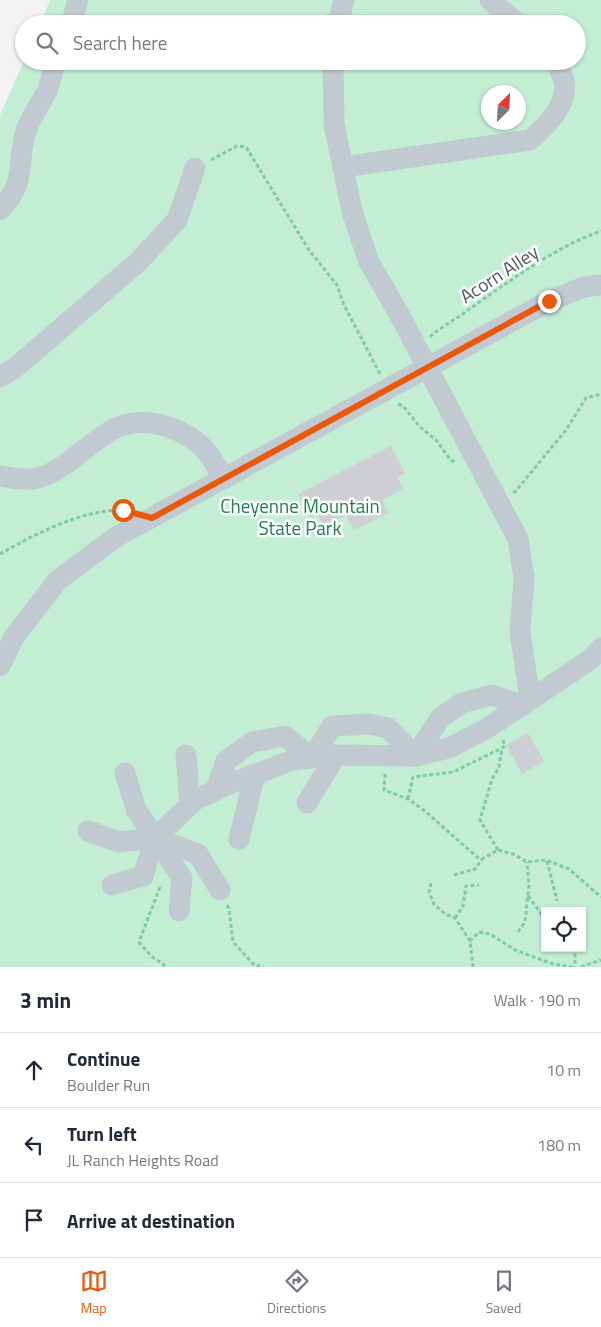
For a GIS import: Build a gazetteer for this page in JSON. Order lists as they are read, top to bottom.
{
  "streets": {
    "path": ["Acorn Alley"]
  },
  "parks": ["Cheyenne Mountain State Park"],
  "north": "top right",
  "page": {
    "search": "Search here",
    "heading": ["3 min", "Walk · 190 m"],
    "list": [
      ["Continue", "Boulder Run", "10 m"],
      ["Turn left", "JL Ranch Heights Road", "180 m"],
      "Arrive at destination"
    ],
    "nav": ["Map", "Directions", "Saved"]
  }
}
